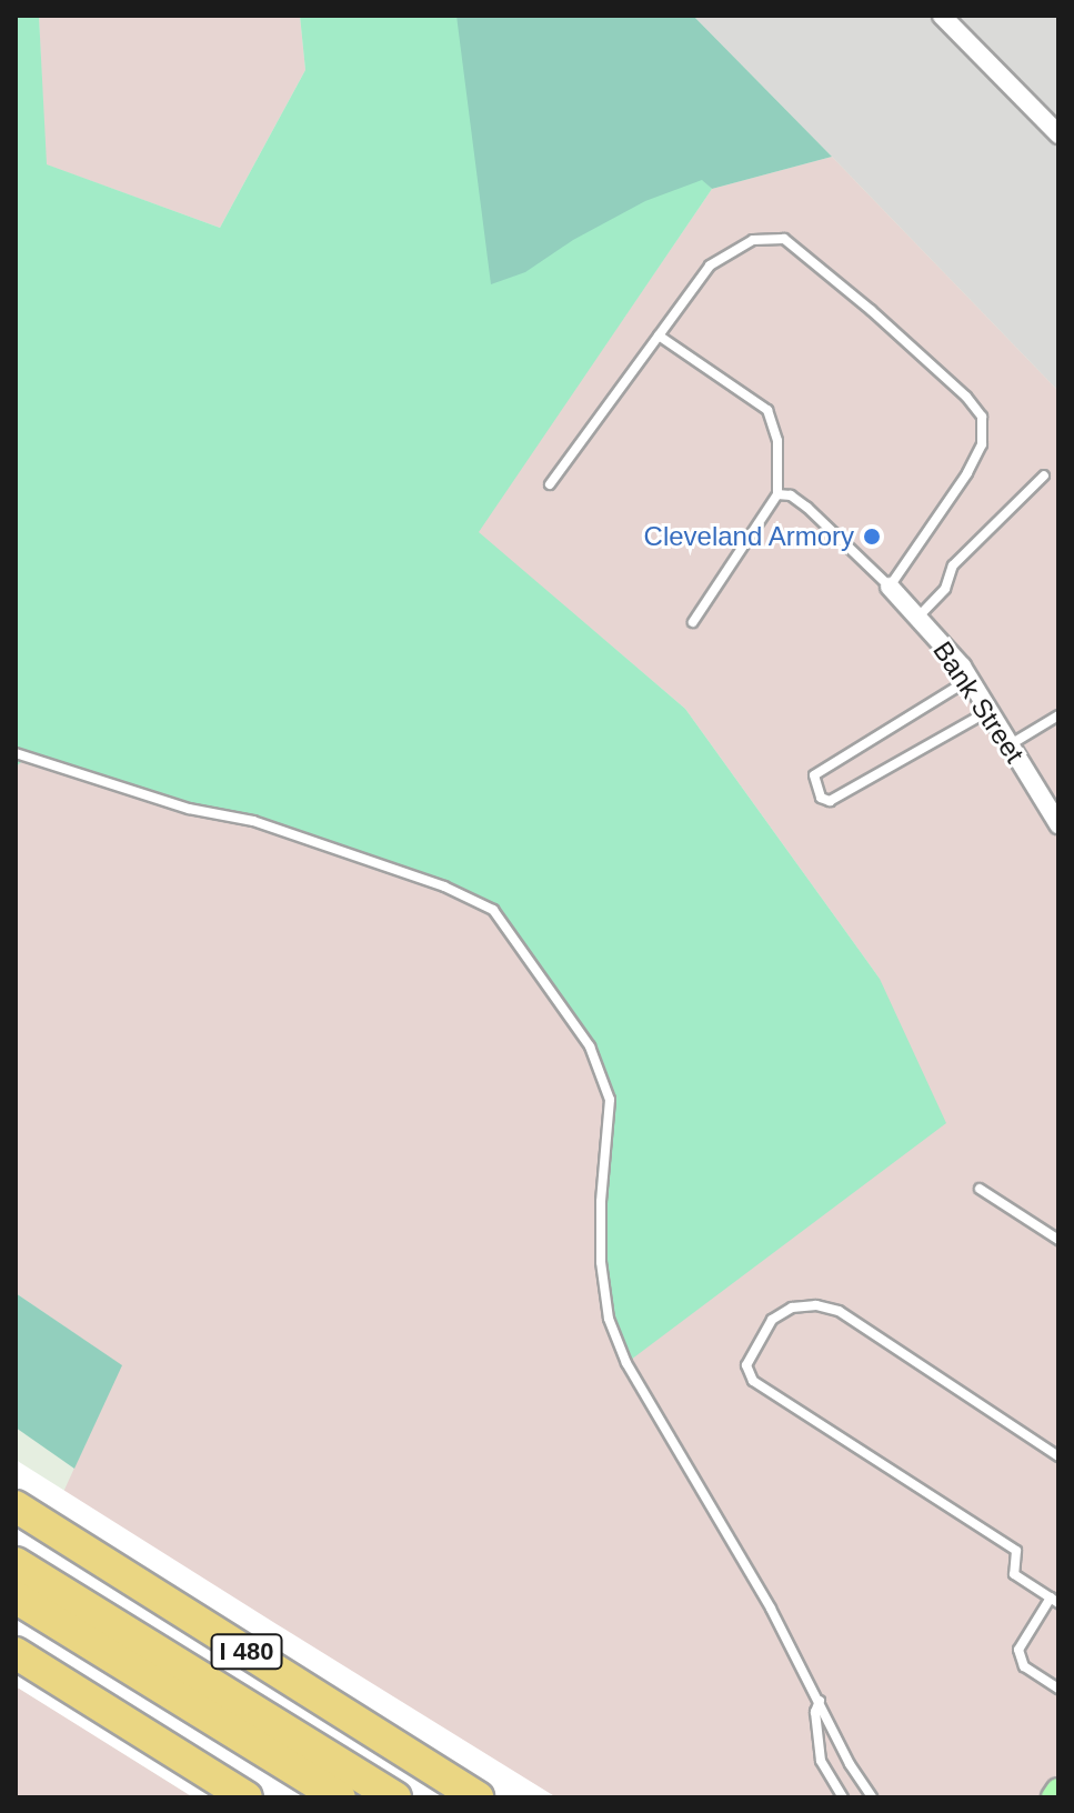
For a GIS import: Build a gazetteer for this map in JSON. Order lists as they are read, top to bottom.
{
  "streets": {
    "highway": ["I 480"],
    "street": ["Bank Street"]
  },
  "places": ["Cleveland Armory"]
}
